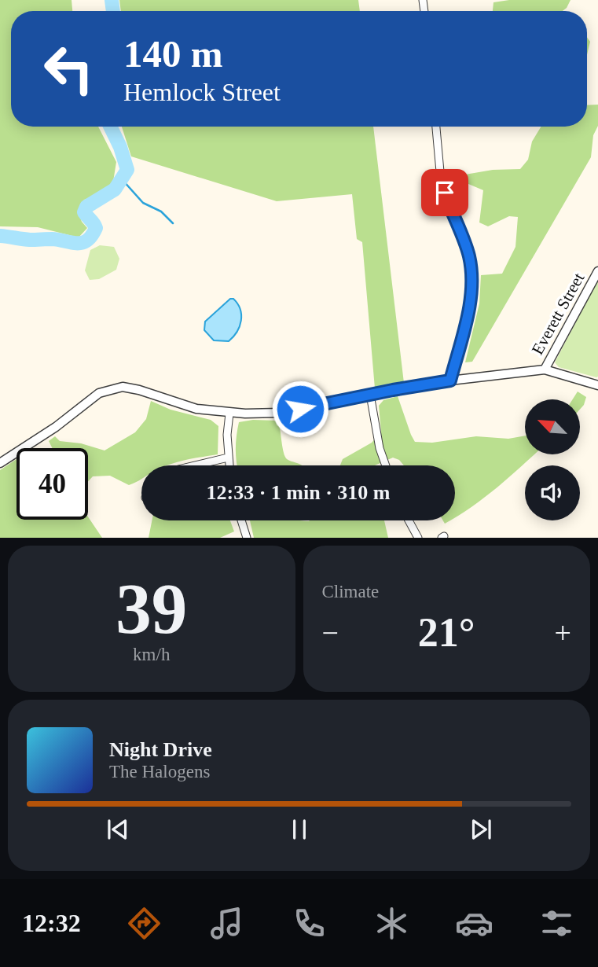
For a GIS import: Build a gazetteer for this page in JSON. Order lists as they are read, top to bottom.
{
  "streets": {
    "street": ["Everett Street"]
  },
  "north": "top left",
  "page": {
    "turn": ["140 m", "Hemlock Street"],
    "limit": "40",
    "trip": "12:33 · 1 min · 310 m",
    "tile": [
      ["39", "km/h"],
      "Climate"
    ],
    "heat": ["−", "21°", "+"],
    "song": ["Night Drive", "The Halogens"],
    "tabs": "12:32"
  }
}
